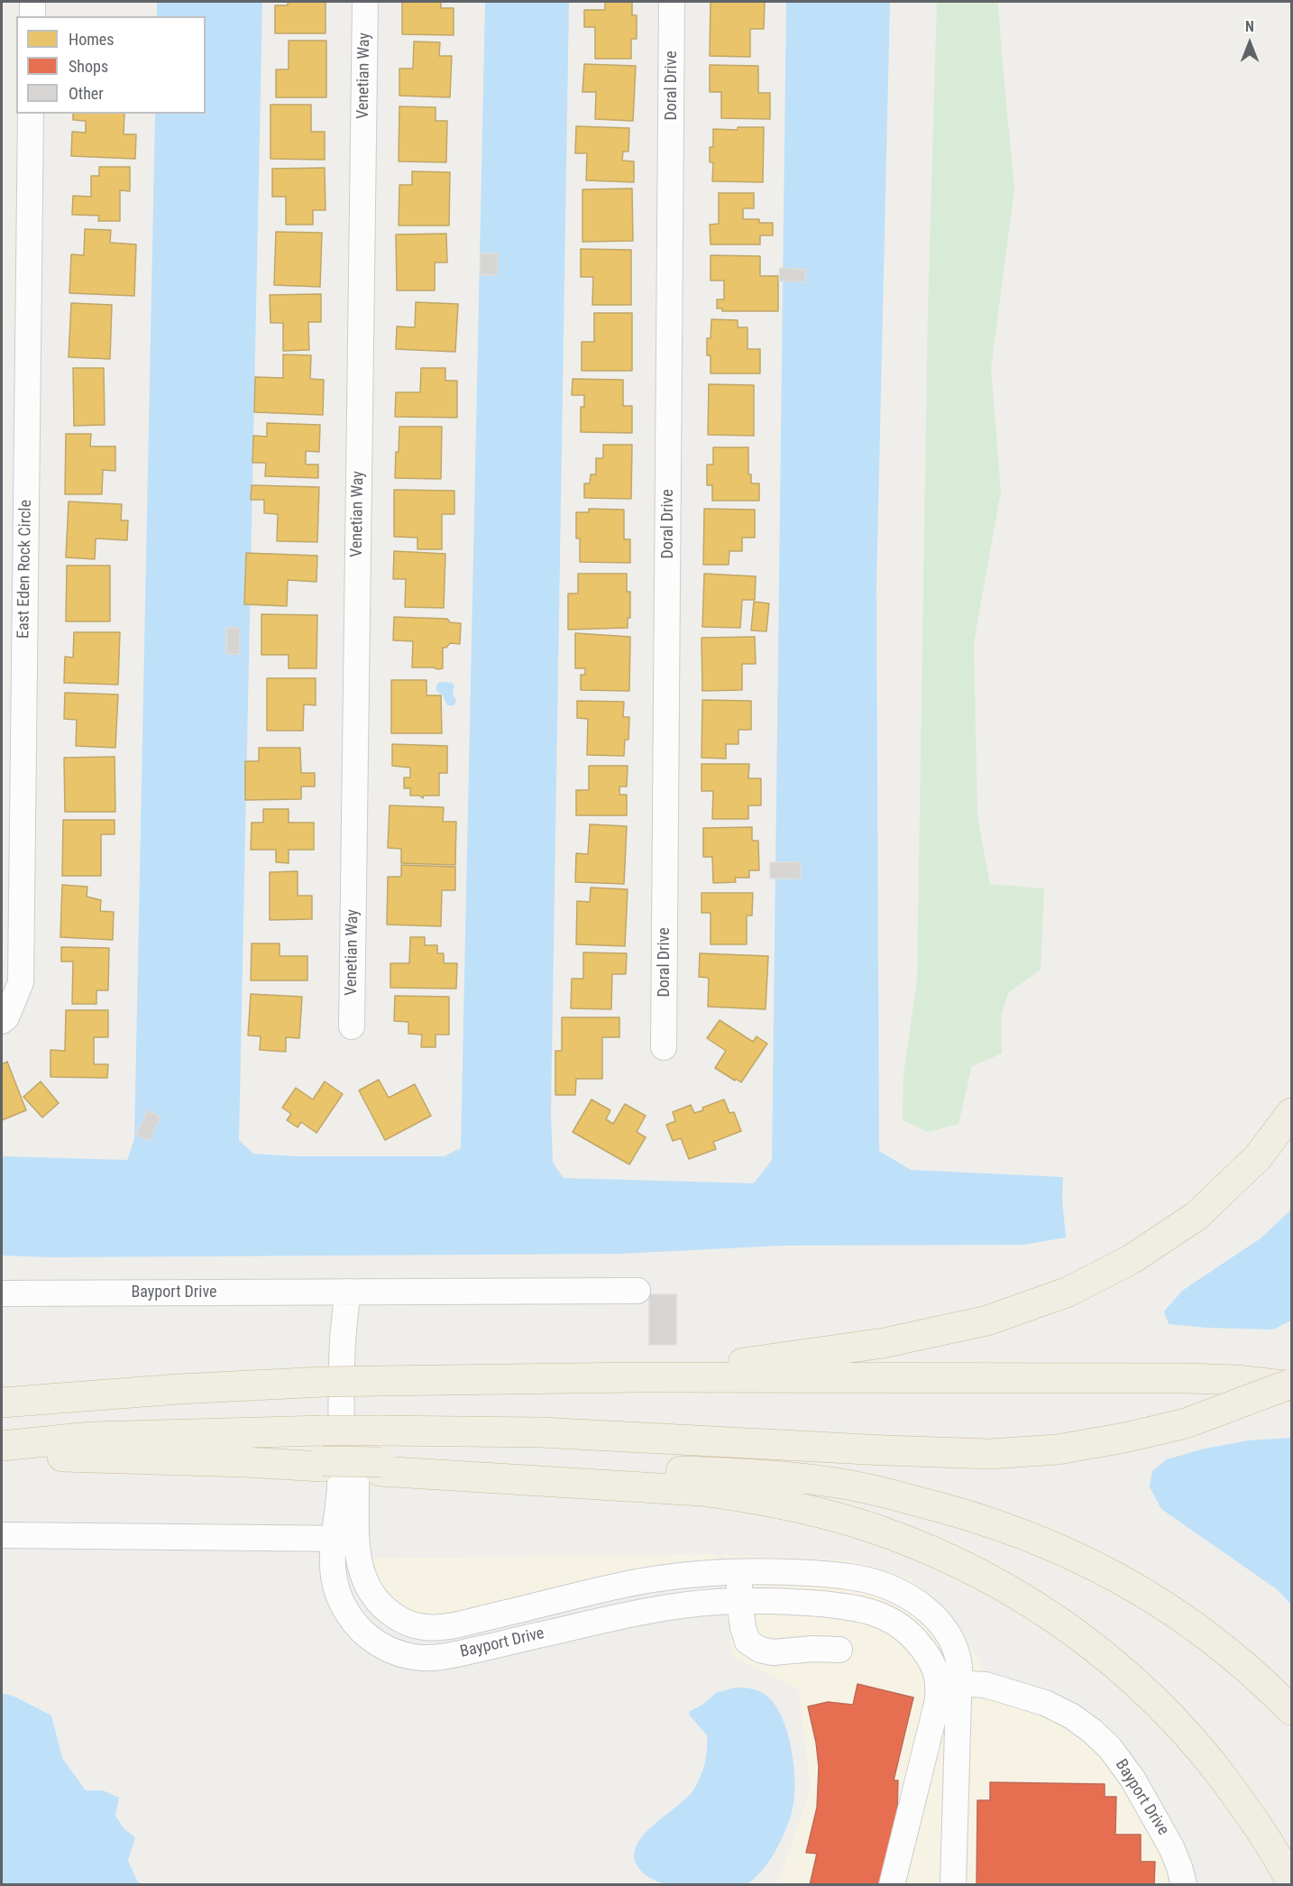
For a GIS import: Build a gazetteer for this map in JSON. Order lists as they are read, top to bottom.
{
  "streets": {
    "street": [
      "Venetian Way",
      "Doral Drive",
      "East Eden Rock Circle",
      "Bayport Drive"
    ]
  },
  "legend": ["Homes", "Shops", "Other"],
  "north": "top"
}
